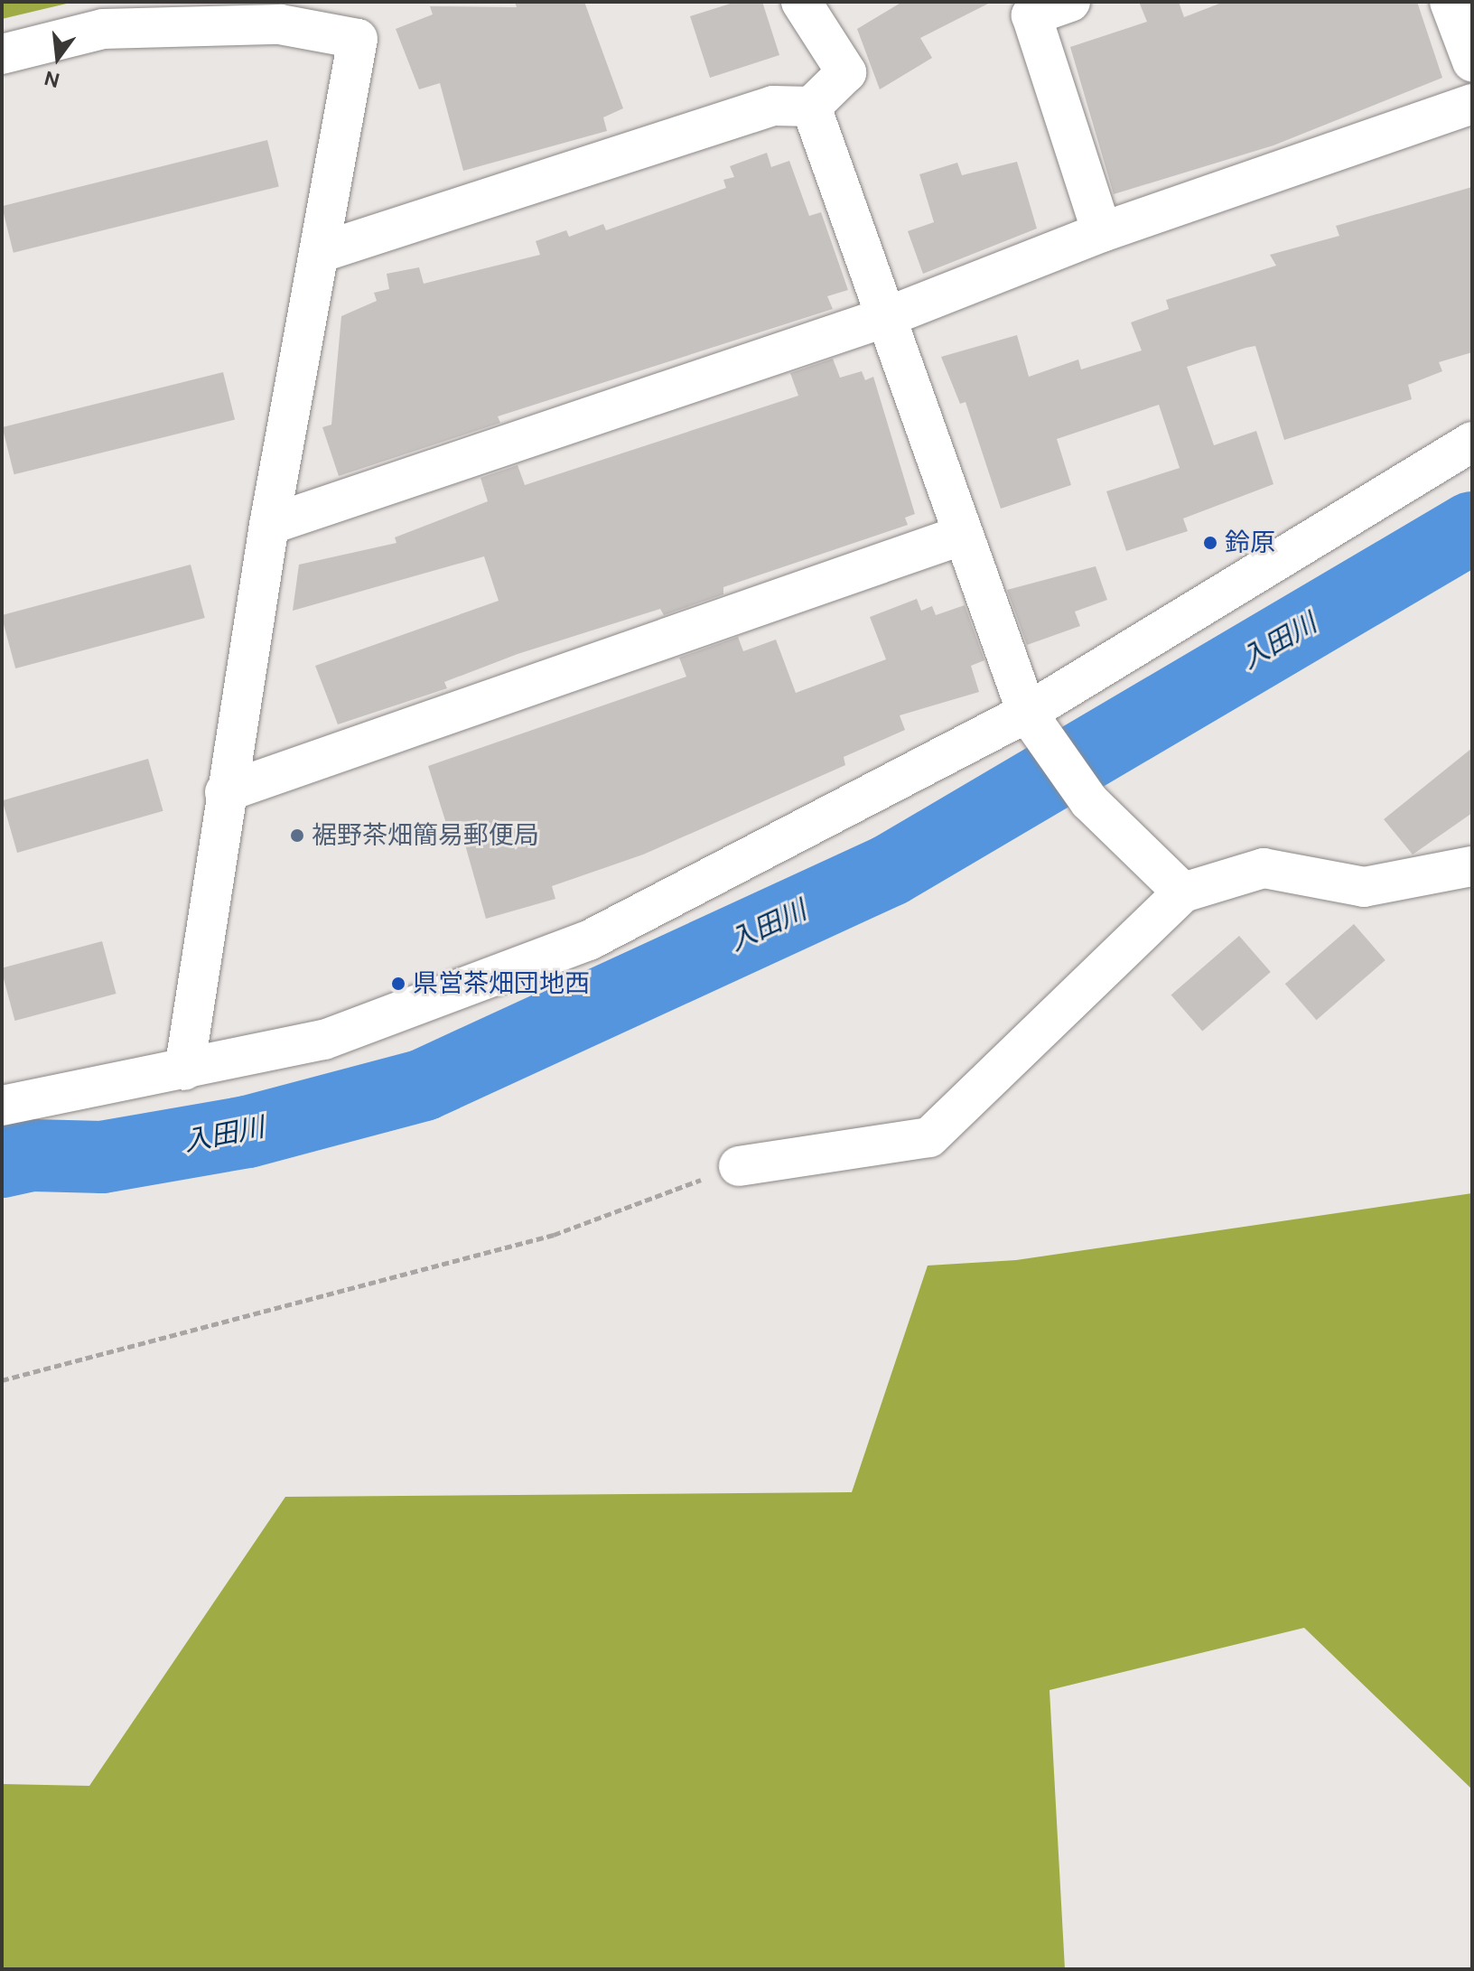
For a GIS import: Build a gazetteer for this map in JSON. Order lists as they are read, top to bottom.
{
  "water": ["入田川"],
  "places": ["鈴原", "裾野茶畑簡易郵便局", "県営茶畑団地西"],
  "north": "bottom"
}
